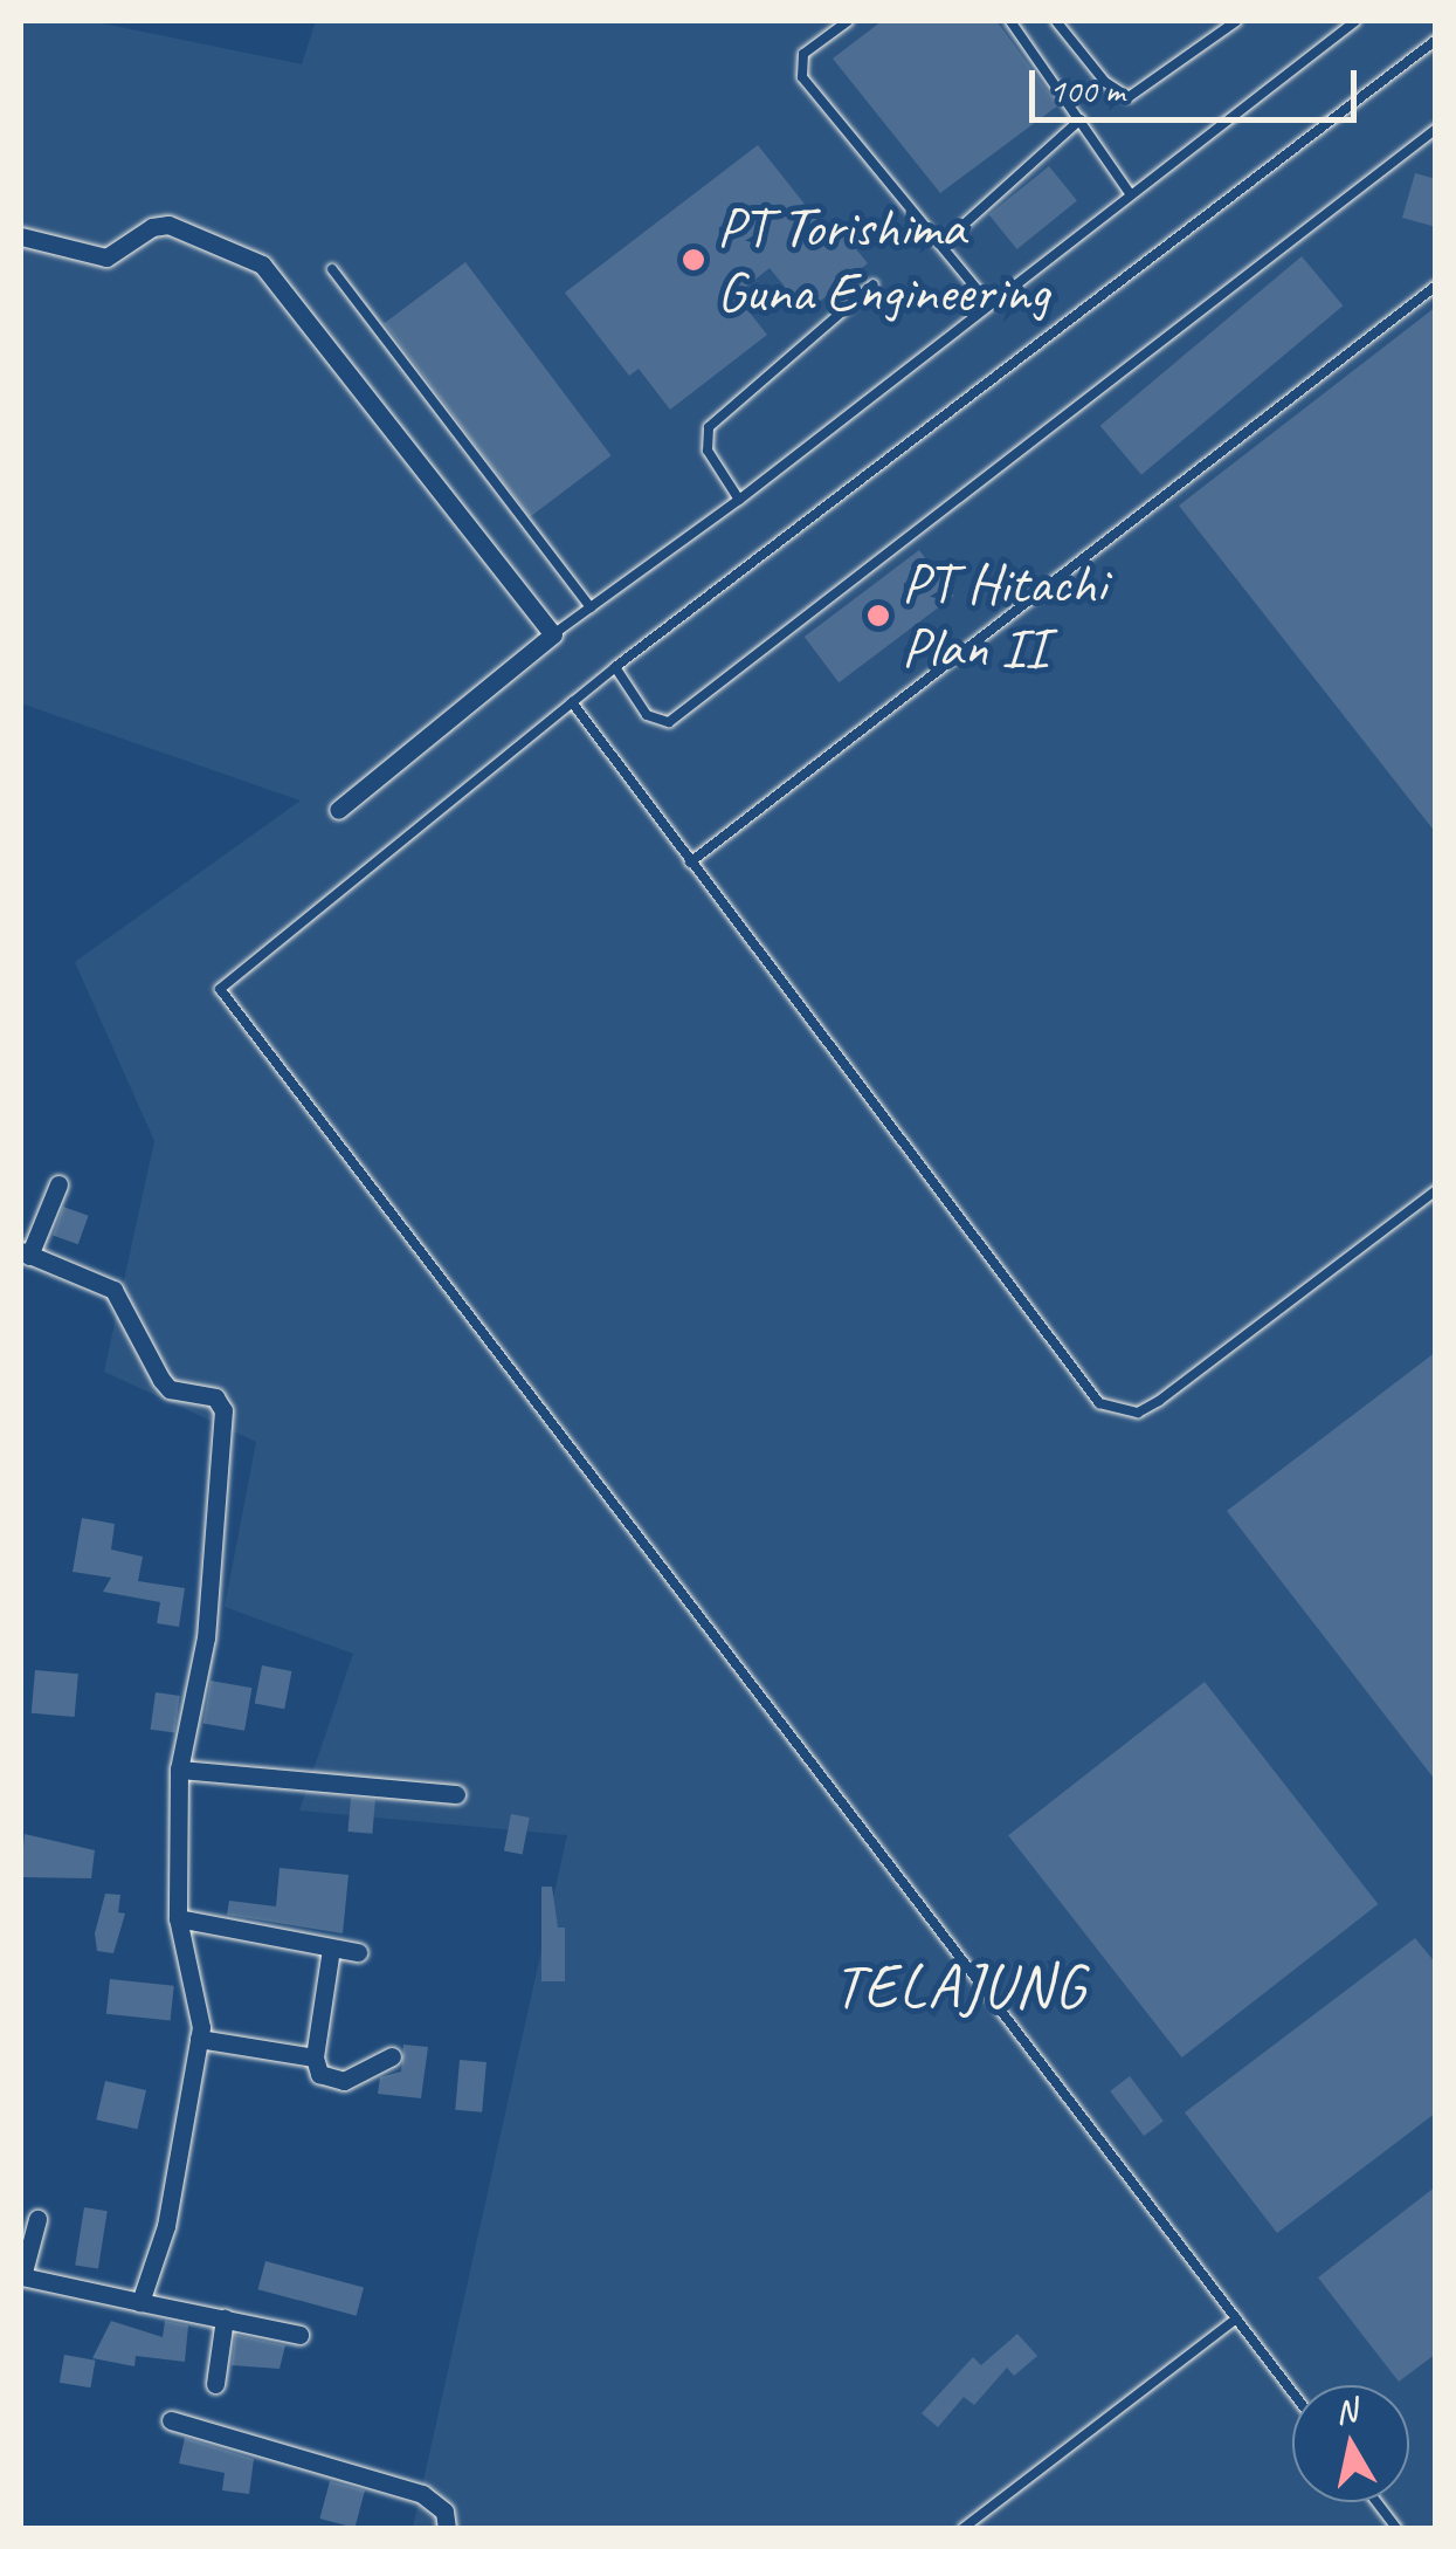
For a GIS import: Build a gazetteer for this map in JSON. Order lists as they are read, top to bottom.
{
  "districts": ["TELAJUNG"],
  "places": ["PT Torishima Guna Engineering", "PT Hitachi Plan II"],
  "scale_bar": "100 m",
  "north": "top"
}
